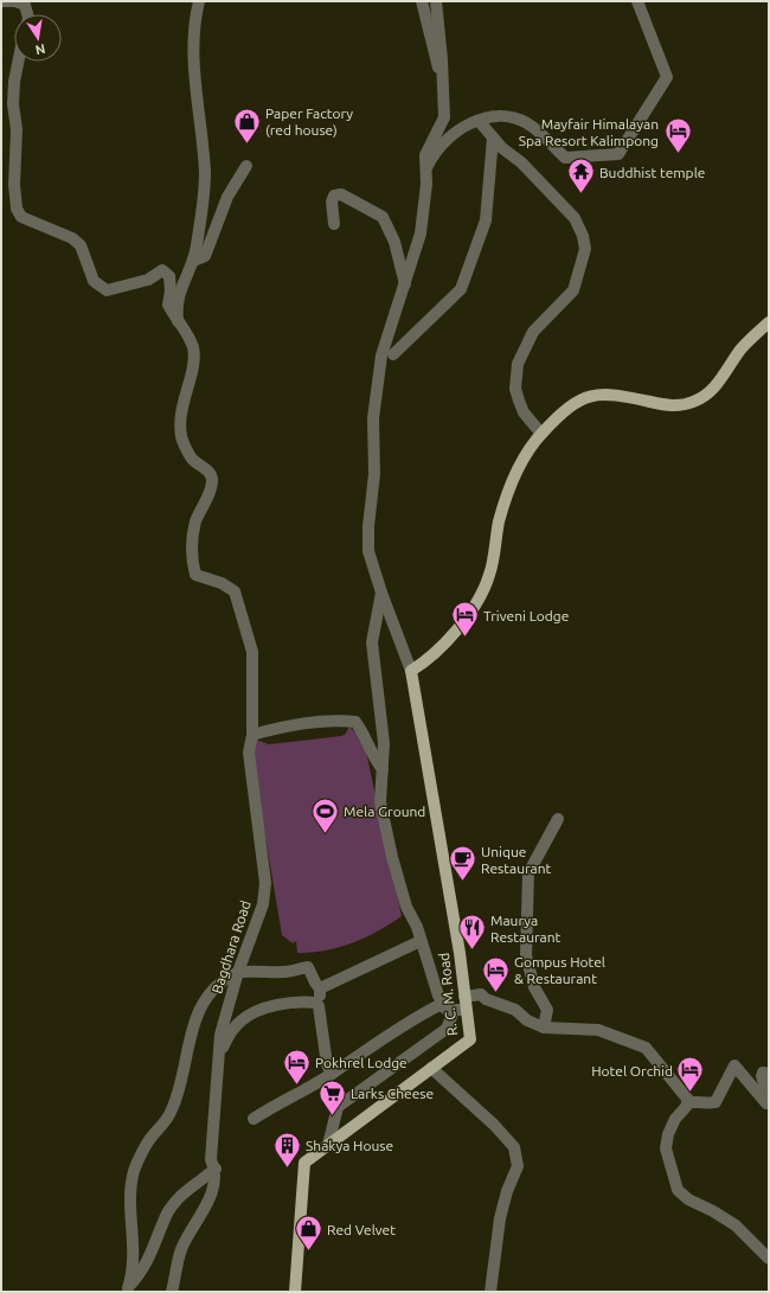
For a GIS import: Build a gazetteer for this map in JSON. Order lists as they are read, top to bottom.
{
  "streets": {
    "main road": ["R. C. M. Road"],
    "street": ["Bagdhara Road"]
  },
  "places": {
    "shop": ["Paper Factory (red house)", "Red Velvet"],
    "hotel": [
      "Mayfair Himalayan Spa Resort Kalimpong",
      "Triveni Lodge",
      "Gompus Hotel & Restaurant",
      "Pokhrel Lodge",
      "Hotel Orchid"
    ],
    "temple": ["Buddhist temple"],
    "sports": ["Mela Ground"],
    "cafe": ["Unique Restaurant"],
    "restaurant": ["Maurya Restaurant"],
    "supermarket": ["Larks Cheese"],
    "building": ["Shakya House"]
  },
  "north": "bottom"
}
